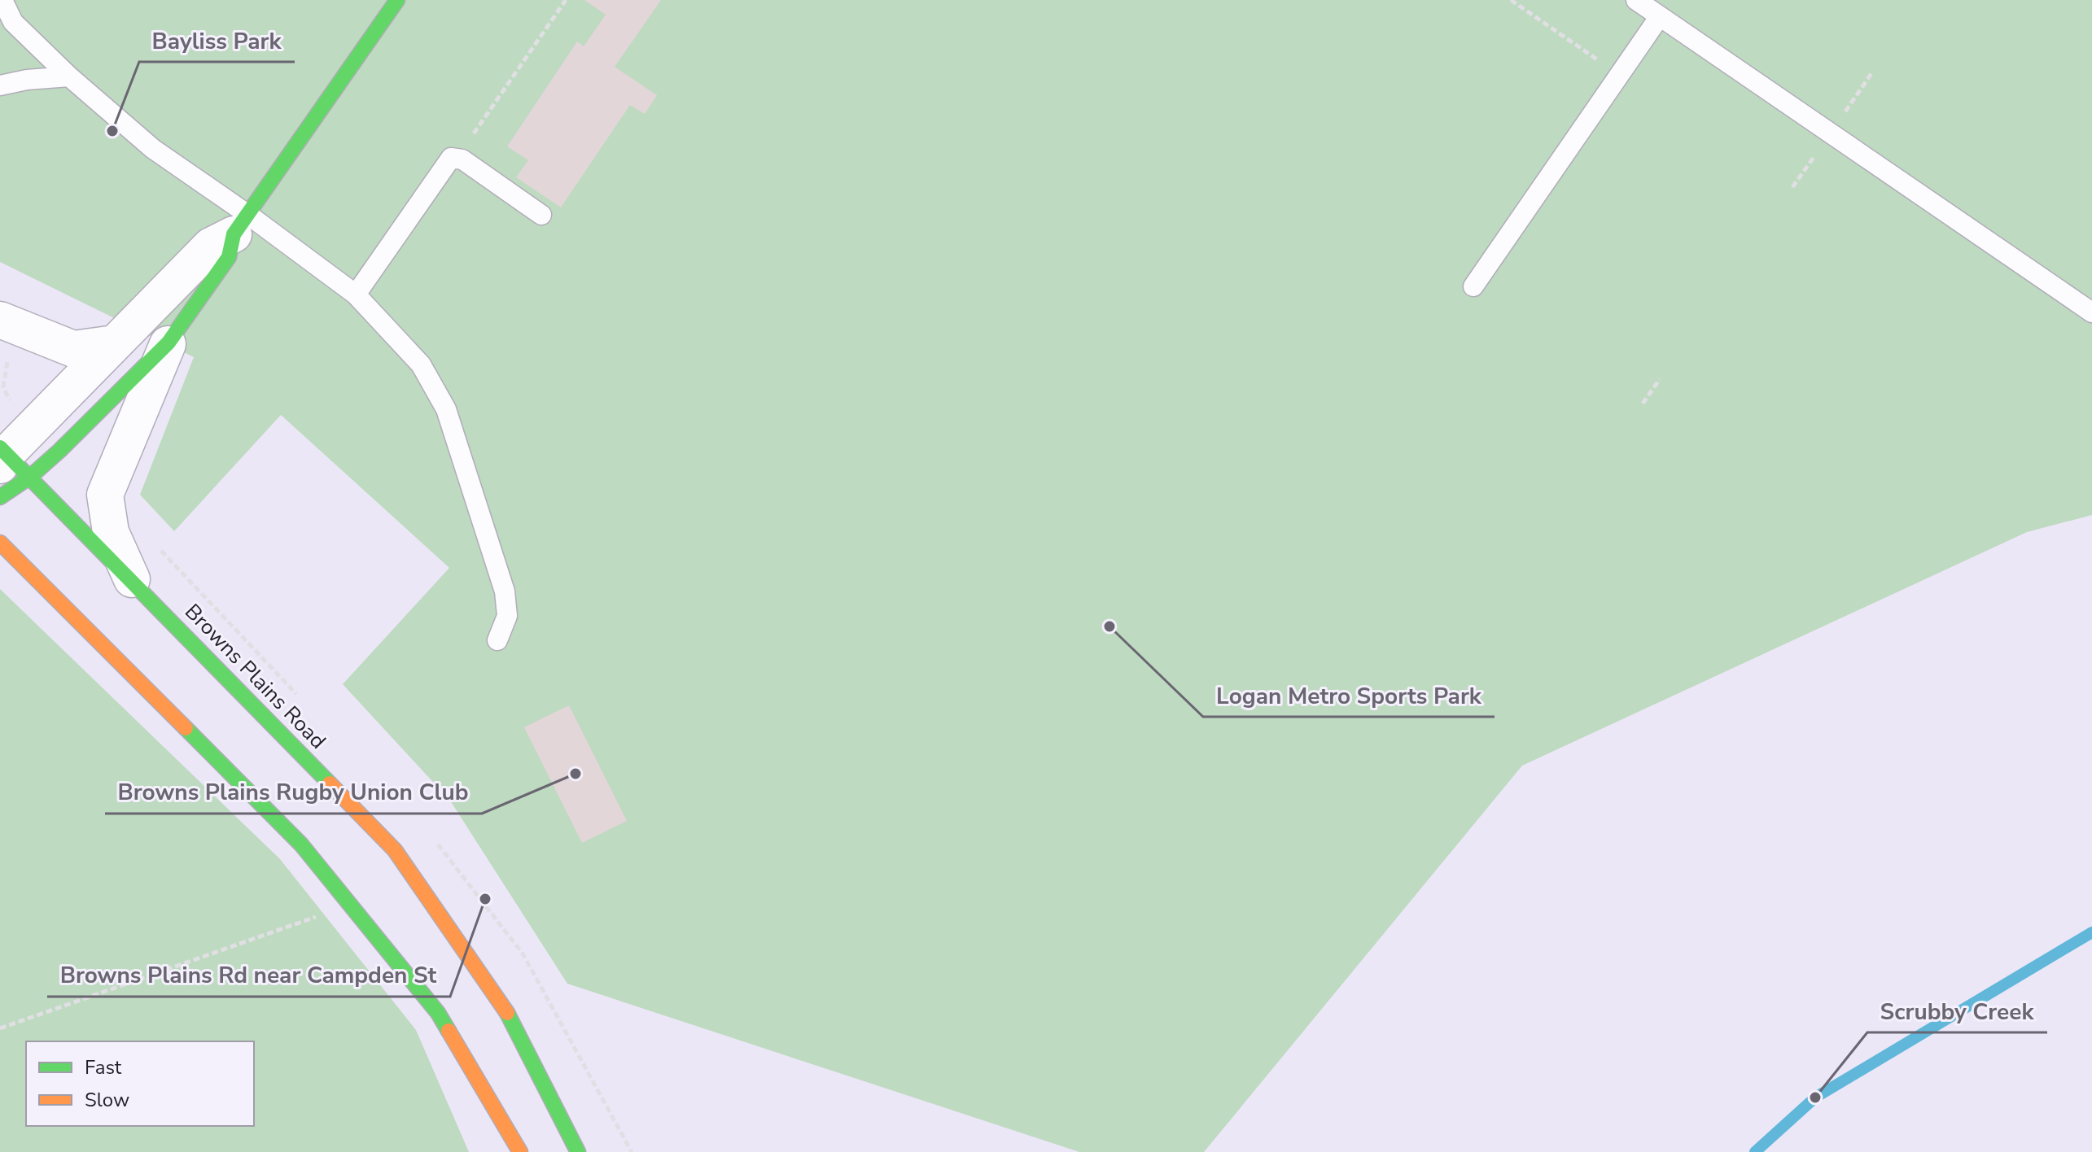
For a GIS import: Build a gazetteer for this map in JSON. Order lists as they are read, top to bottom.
{
  "streets": {
    "main road": ["Browns Plains Road"]
  },
  "places": [
    "Bayliss Park",
    "Logan Metro Sports Park",
    "Browns Plains Rugby Union Club",
    "Browns Plains Rd near Campden St",
    "Scrubby Creek"
  ],
  "legend": ["Fast", "Slow"]
}
